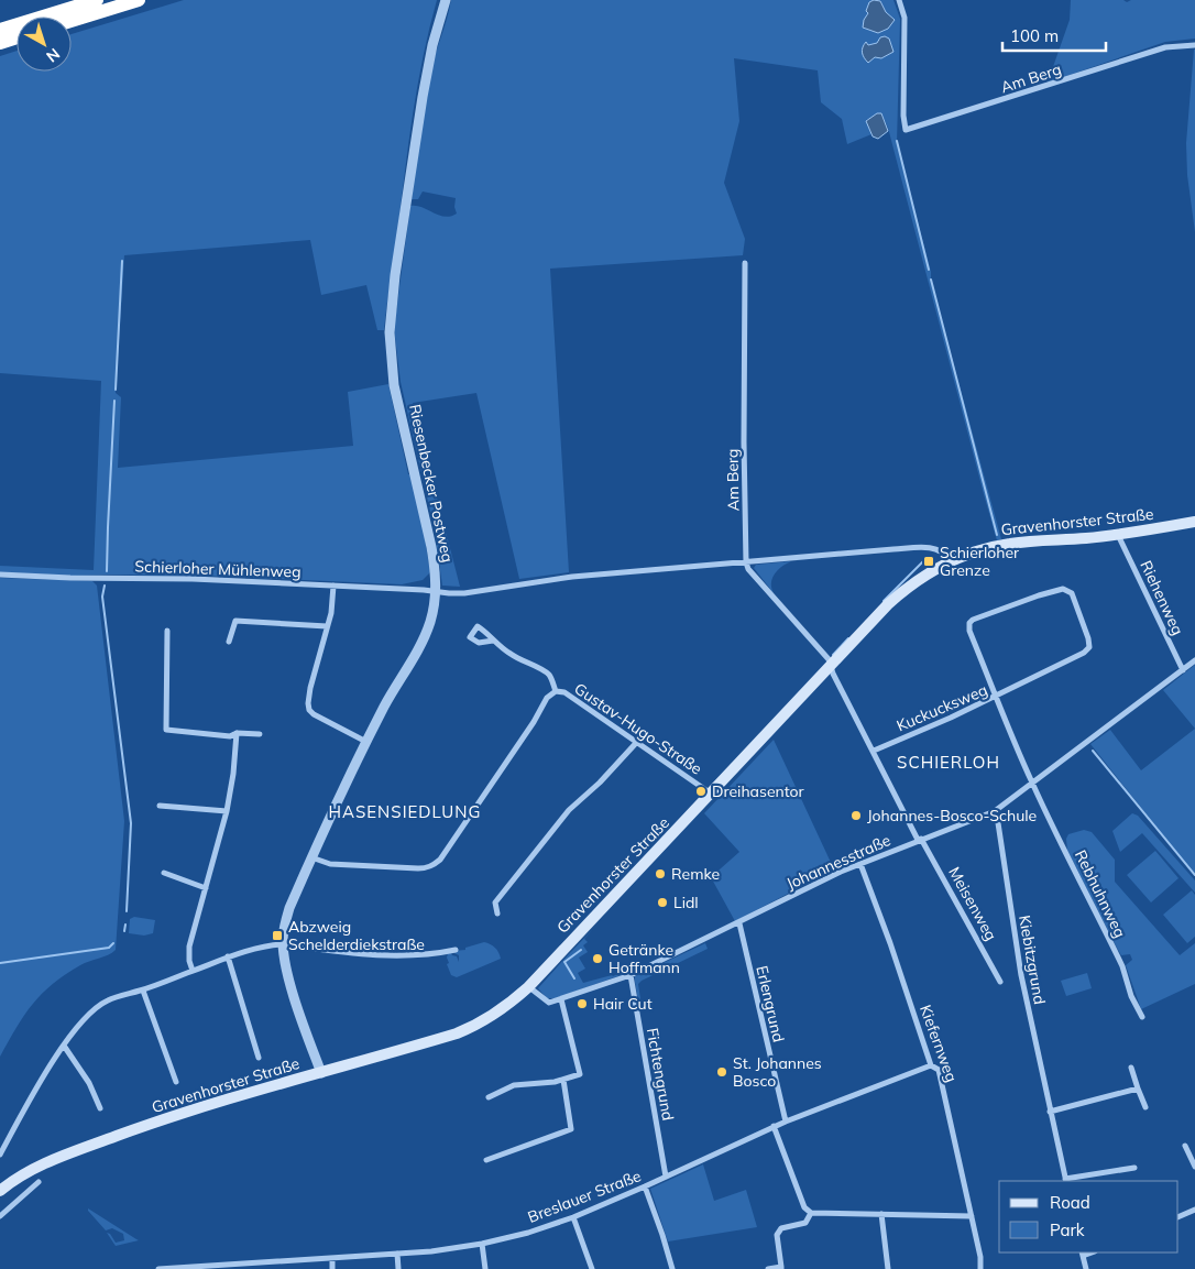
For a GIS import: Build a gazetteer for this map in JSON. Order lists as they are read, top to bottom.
{
  "streets": {
    "main road": ["Gravenhorster Straße"],
    "street": [
      "Am Berg",
      "Riesenbecker Postweg",
      "Schierloher Mühlenweg",
      "Riehenweg",
      "Kuckucksweg",
      "Gustav-Hugo-Straße",
      "Johannesstraße",
      "Rebhuhnweg",
      "Meisenweg",
      "Kiebitzgrund",
      "Erlengrund",
      "Kiefernweg",
      "Fichtengrund",
      "Breslauer Straße"
    ]
  },
  "crossings": [
    ["Riesenbecker Postweg", "Gravenhorster Straße"],
    ["Riesenbecker Postweg", "Schierloher Mühlenweg"],
    ["Riesenbecker Postweg", "Gustav-Hugo-Straße"],
    ["Gravenhorster Straße", "Riehenweg"],
    ["Gravenhorster Straße", "Gustav-Hugo-Straße"],
    ["Gravenhorster Straße", "Johannesstraße"],
    ["Gravenhorster Straße", "Meisenweg"],
    ["Riehenweg", "Johannesstraße"],
    ["Kuckucksweg", "Johannesstraße"],
    ["Kuckucksweg", "Rebhuhnweg"],
    ["Kuckucksweg", "Meisenweg"],
    ["Johannesstraße", "Rebhuhnweg"],
    ["Johannesstraße", "Meisenweg"],
    ["Johannesstraße", "Kiebitzgrund"],
    ["Johannesstraße", "Erlengrund"],
    ["Johannesstraße", "Kiefernweg"],
    ["Johannesstraße", "Fichtengrund"],
    ["Erlengrund", "Breslauer Straße"],
    ["Kiefernweg", "Breslauer Straße"],
    ["Fichtengrund", "Breslauer Straße"]
  ],
  "districts": ["SCHIERLOH", "HASENSIEDLUNG"],
  "places": {
    "transit": ["Schierloher Grenze", "Abzweig Schelderdiekstraße"],
    "other": [
      "Dreihasentor",
      "Johannes-Bosco-Schule",
      "Remke",
      "Lidl",
      "Getränke Hoffmann",
      "Hair Cut",
      "St. Johannes Bosco"
    ]
  },
  "legend": ["Road", "Park"],
  "scale_bar": "100 m",
  "north": "bottom right"
}
